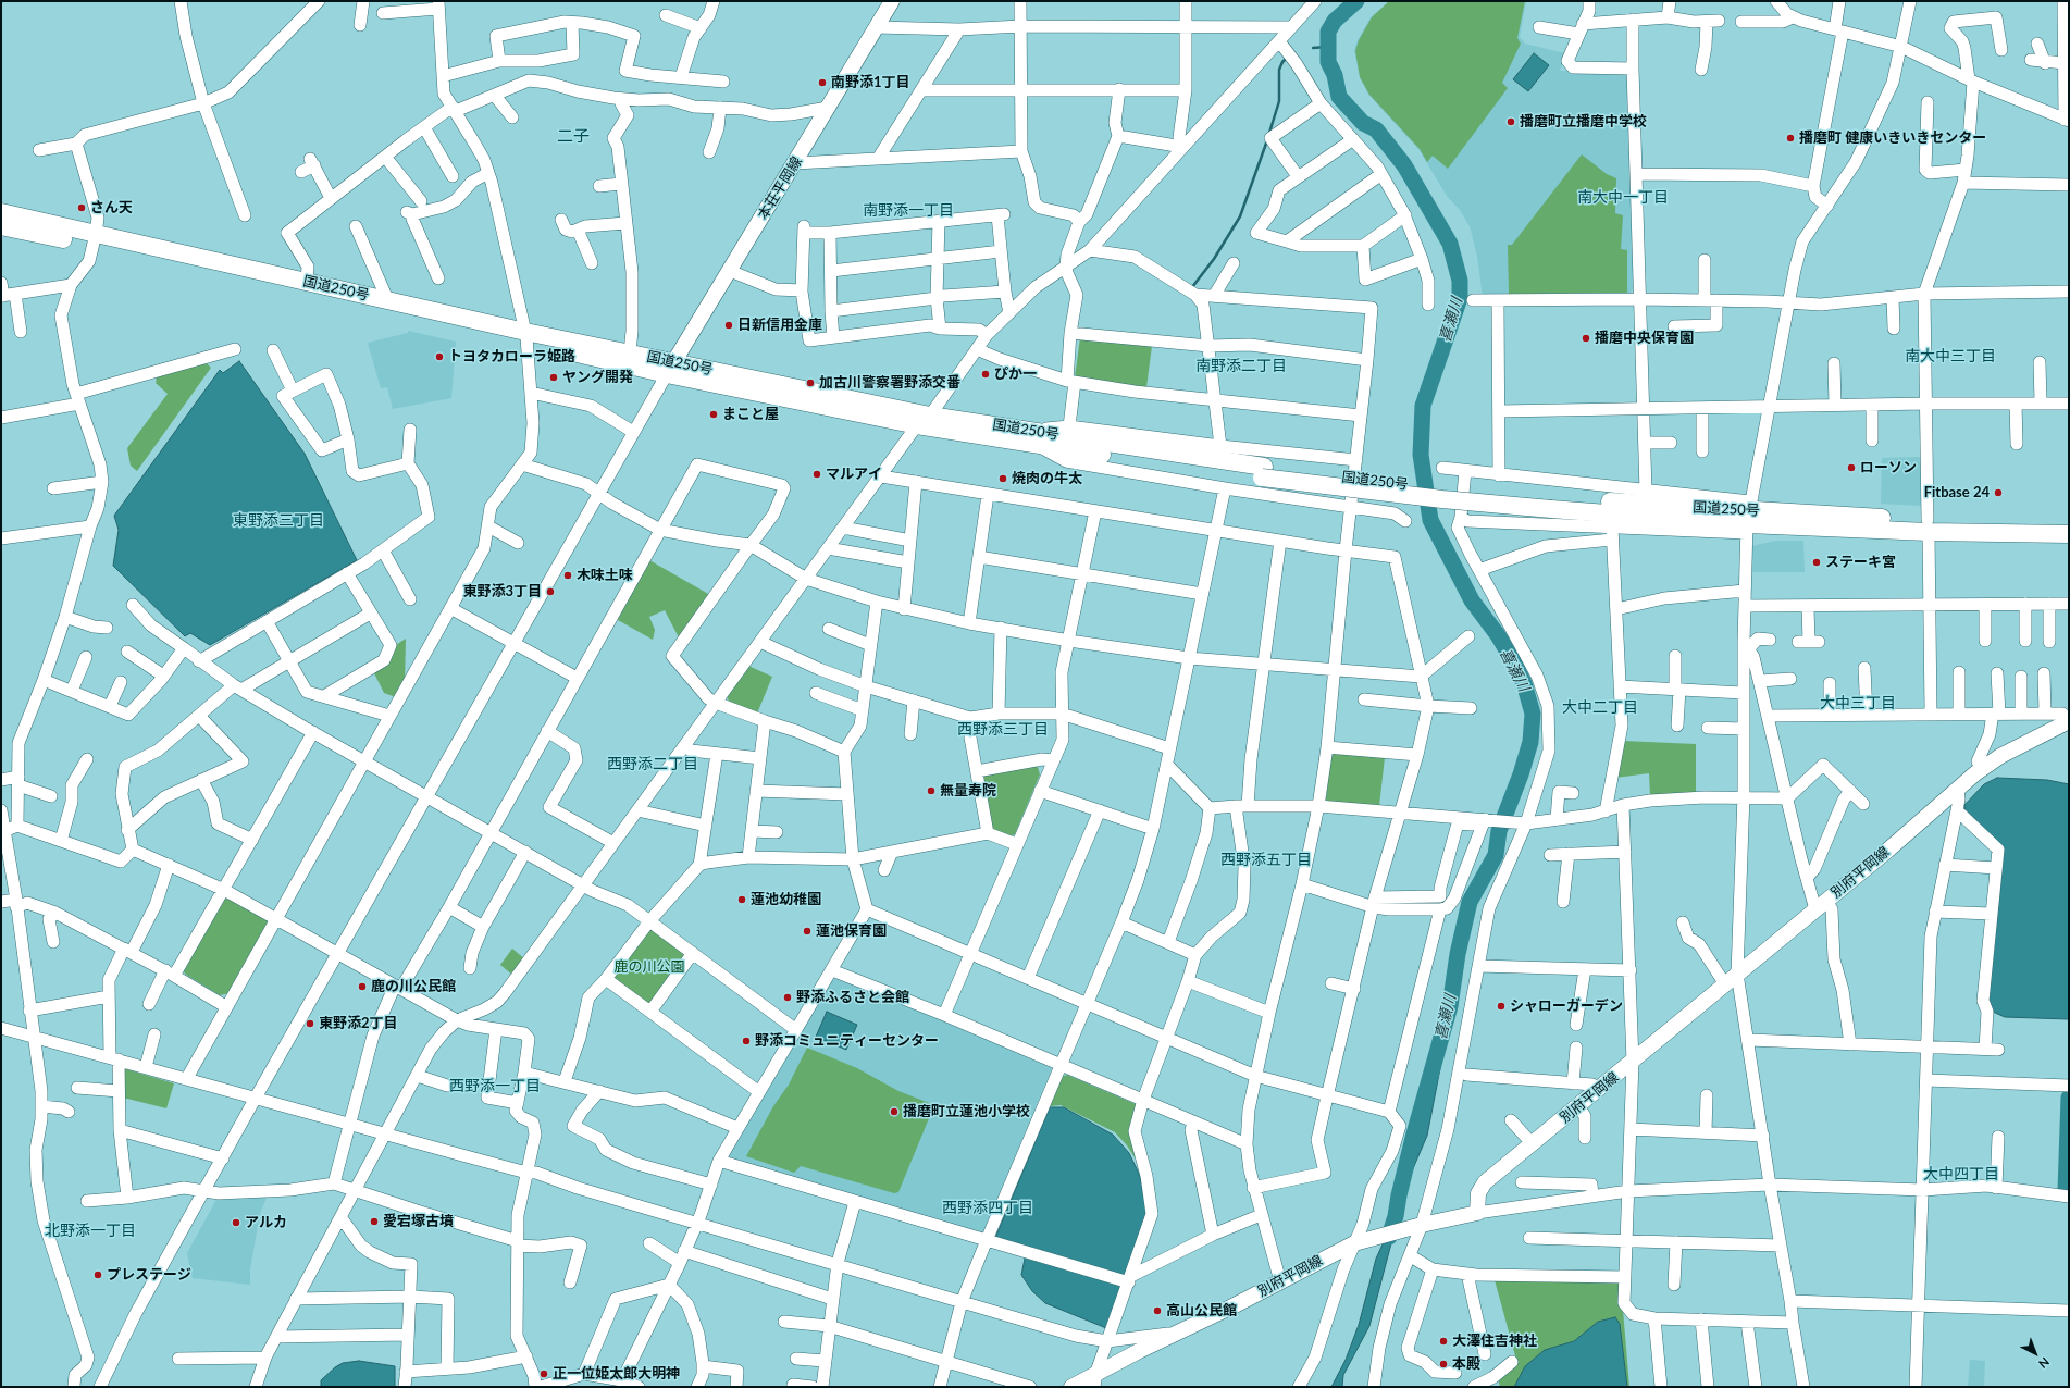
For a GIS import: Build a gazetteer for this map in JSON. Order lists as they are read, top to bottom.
{
  "streets": {
    "highway": ["国道250号"],
    "main road": ["本荘平岡線", "別府平岡線"]
  },
  "crossings": [
    ["本荘平岡線", "国道250号"]
  ],
  "districts": [
    "二子",
    "南大中一丁目",
    "南野添一丁目",
    "南大中三丁目",
    "南野添二丁目",
    "東野添三丁目",
    "大中三丁目",
    "大中二丁目",
    "西野添三丁目",
    "西野添二丁目",
    "西野添五丁目",
    "西野添一丁目",
    "大中四丁目",
    "西野添四丁目",
    "北野添一丁目"
  ],
  "water": ["喜瀬川"],
  "parks": ["鹿の川公園"],
  "places": [
    "南野添1丁目",
    "播磨町立播磨中学校",
    "播磨町 健康いきいきセンター",
    "さん天",
    "日新信用金庫",
    "播磨中央保育園",
    "トヨタカローラ姫路",
    "ぴか一",
    "ヤング開発",
    "加古川警察署野添交番",
    "まこと屋",
    "ローソン",
    "マルアイ",
    "焼肉の牛太",
    "Fitbase 24",
    "ステーキ宮",
    "木味土味",
    "東野添3丁目",
    "無量寿院",
    "蓮池幼稚園",
    "蓮池保育園",
    "鹿の川公民館",
    "野添ふるさと会館",
    "シャローガーデン",
    "東野添2丁目",
    "野添コミュニティーセンター",
    "播磨町立蓮池小学校",
    "愛宕塚古墳",
    "アルカ",
    "プレステージ",
    "高山公民館",
    "大澤住吉神社",
    "本殿",
    "正一位姫太郎大明神"
  ],
  "north": "bottom right"
}
